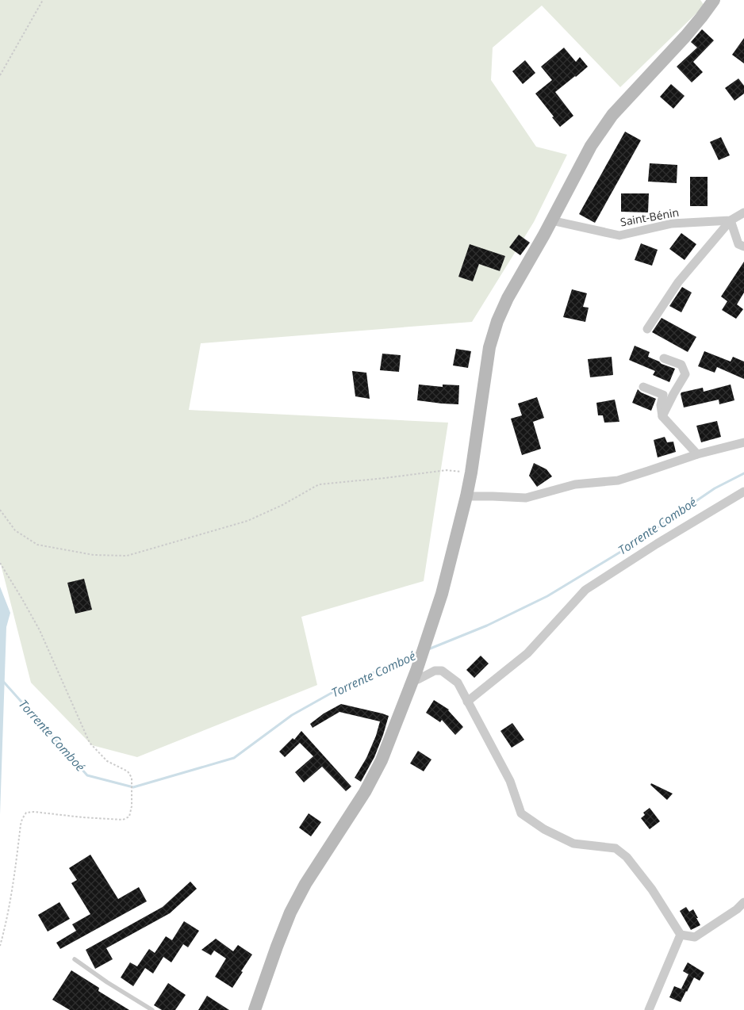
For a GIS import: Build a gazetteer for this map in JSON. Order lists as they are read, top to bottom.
{
  "streets": {
    "street": ["Saint-Bénin"]
  },
  "water": ["Torrente Comboé"]
}
